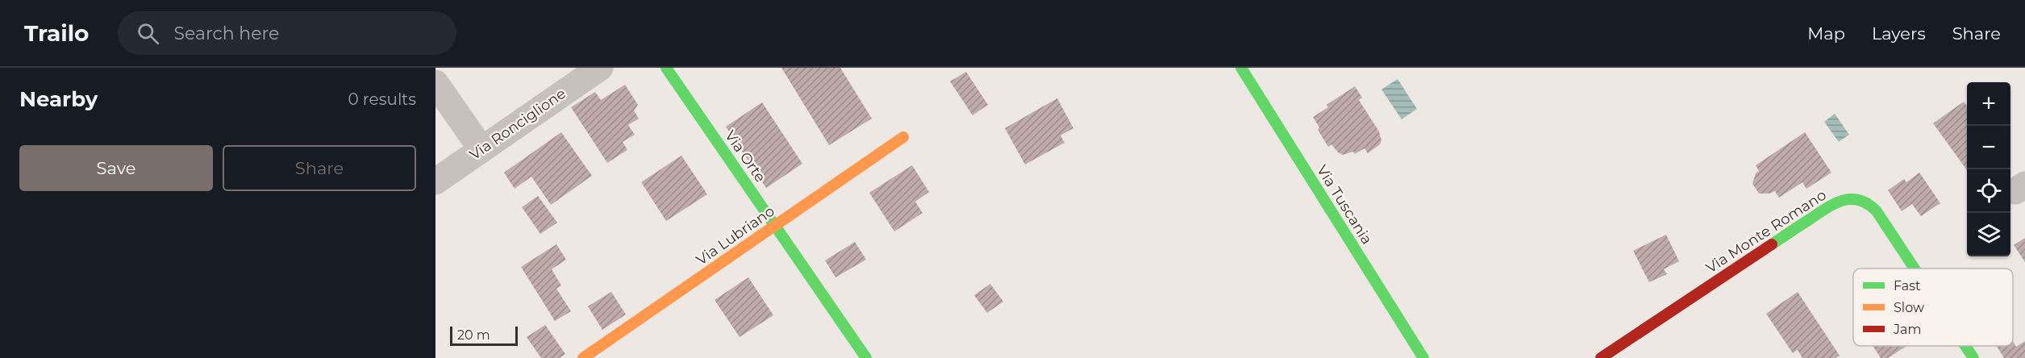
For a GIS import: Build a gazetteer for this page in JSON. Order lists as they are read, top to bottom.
{
  "streets": {
    "street": [
      "Via Ronciglione",
      "Via Orte",
      "Via Tuscania",
      "Via Monte Romano",
      "Via Lubriano"
    ]
  },
  "crossings": [
    ["Via Orte", "Via Lubriano"]
  ],
  "legend": ["Fast", "Slow", "Jam"],
  "scale_bar": "20 m",
  "page": {
    "header": "Trailo",
    "search": "Search here",
    "nav": ["Map", "Layers", "Share"],
    "heading": ["Nearby", "0 results"],
    "map_buttons": ["+", "−"],
    "buttons": ["Save", "Share"],
    "scale": "20 m"
  }
}
